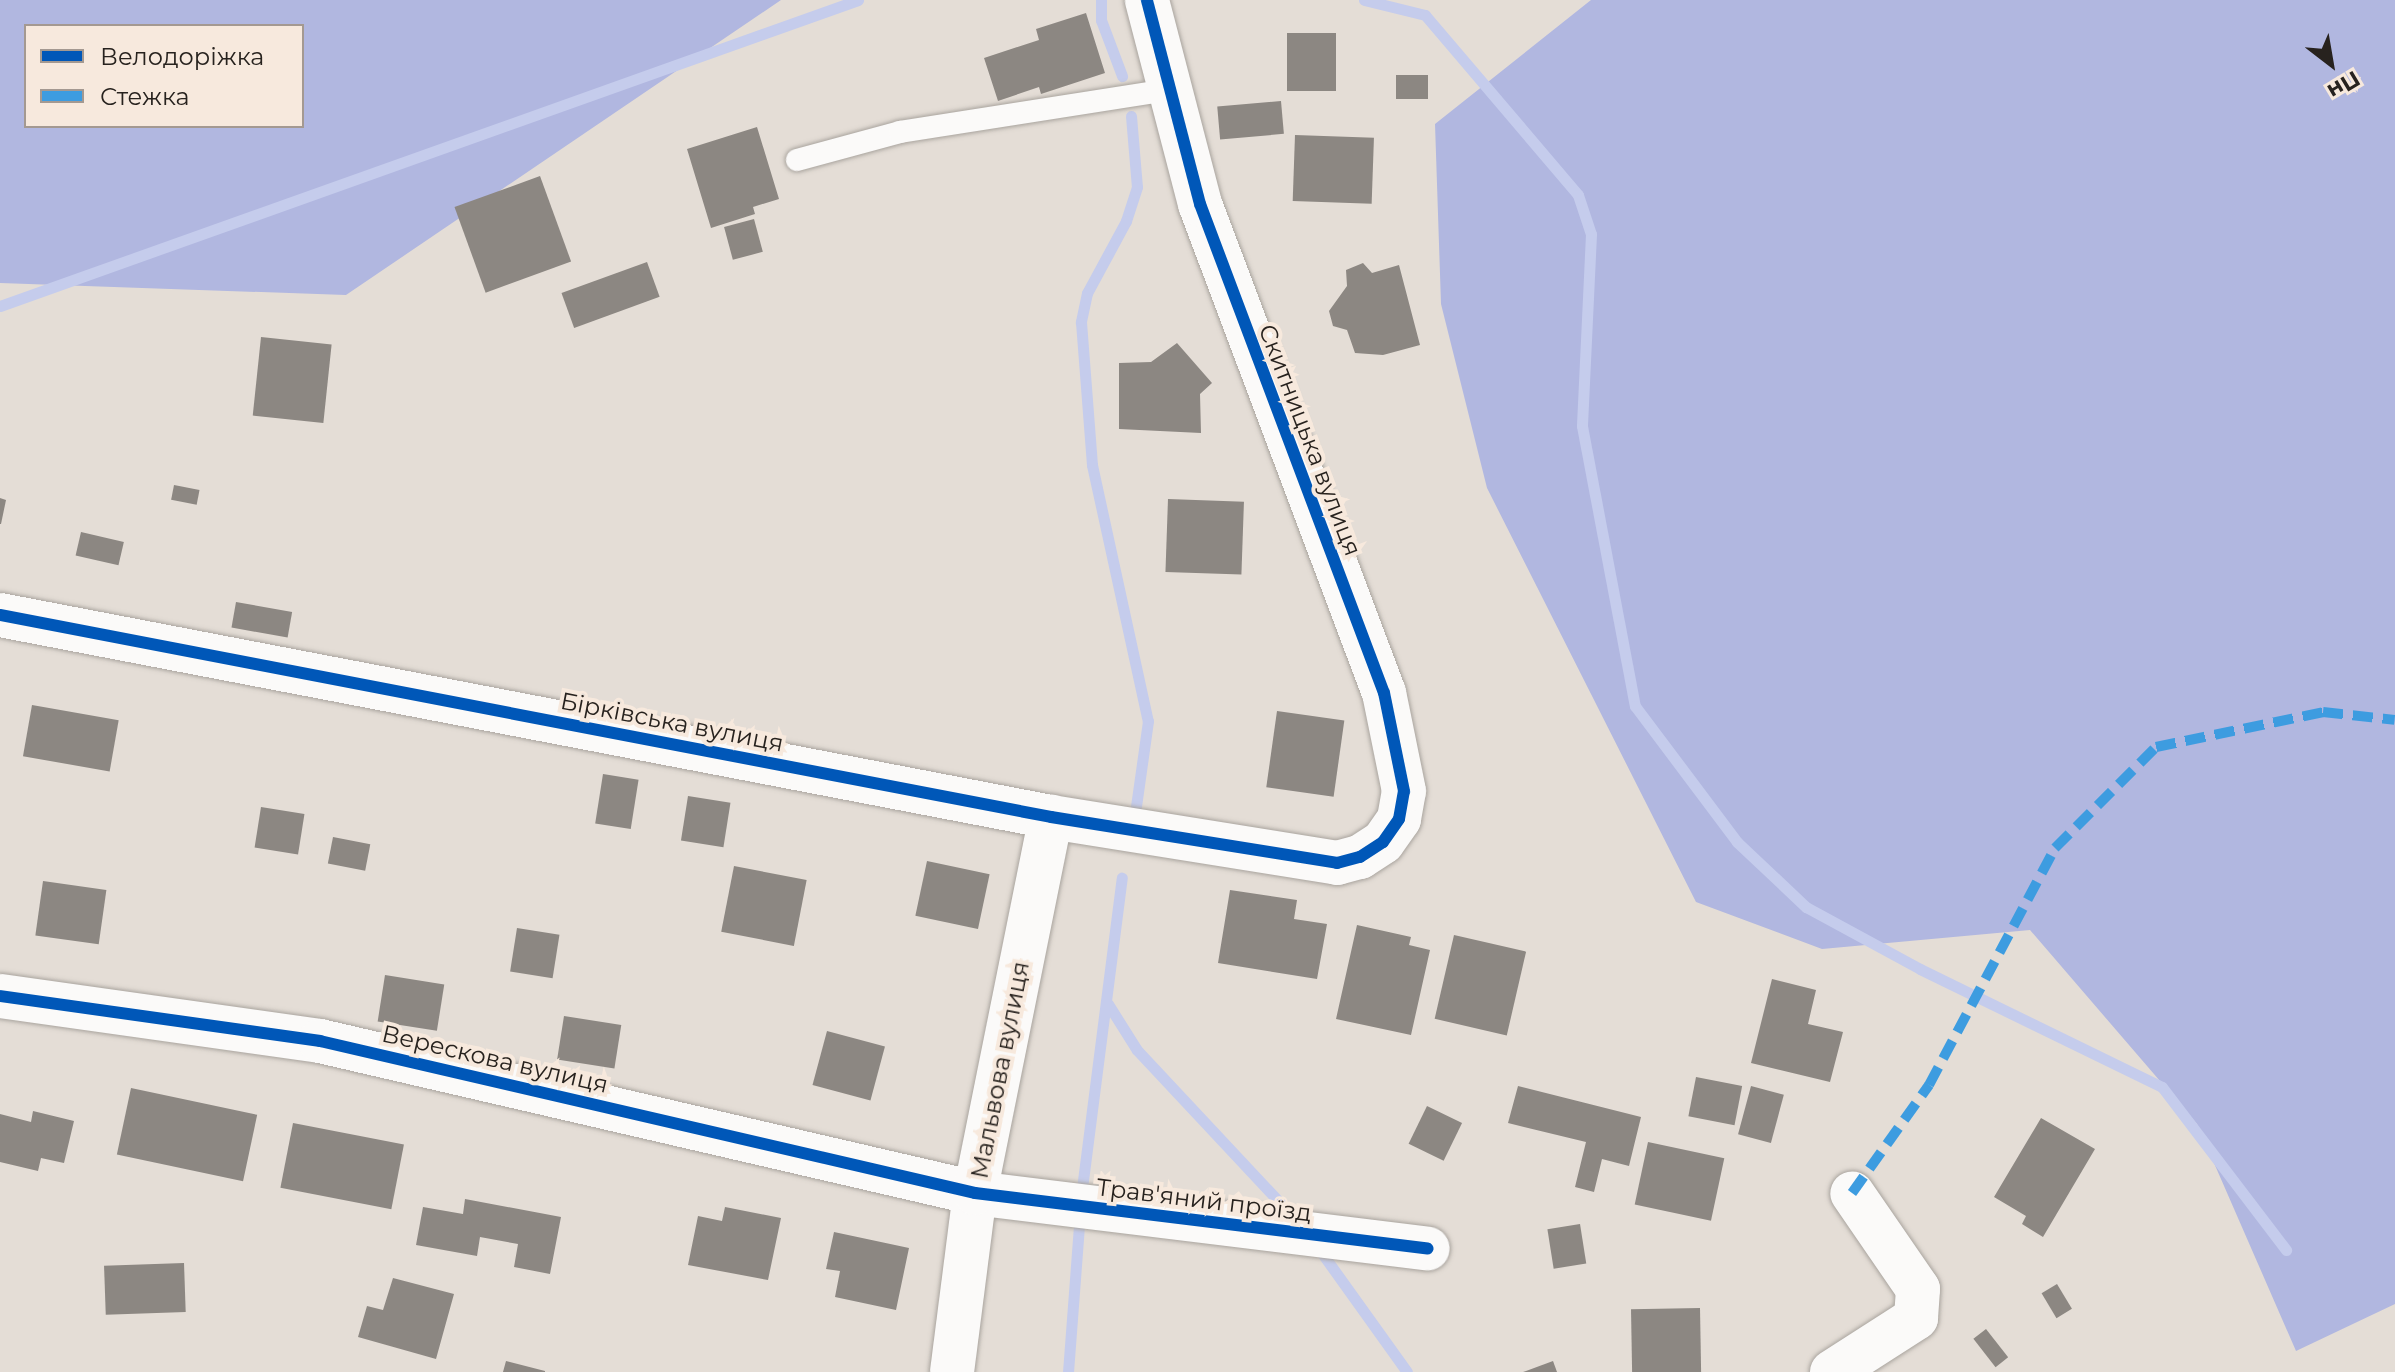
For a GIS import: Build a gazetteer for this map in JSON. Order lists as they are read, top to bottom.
{
  "streets": {
    "street": [
      "Скитницька вулиця",
      "Бірківська вулиця",
      "Верескова вулиця",
      "Мальвова вулиця",
      "Трав'яний проїзд"
    ]
  },
  "crossings": [
    ["Скитницька вулиця", "Бірківська вулиця"],
    ["Бірківська вулиця", "Мальвова вулиця"],
    ["Верескова вулиця", "Мальвова вулиця"],
    ["Верескова вулиця", "Трав'яний проїзд"],
    ["Мальвова вулиця", "Трав'яний проїзд"]
  ],
  "legend": ["Велодоріжка", "Стежка"],
  "north": "bottom right"
}
